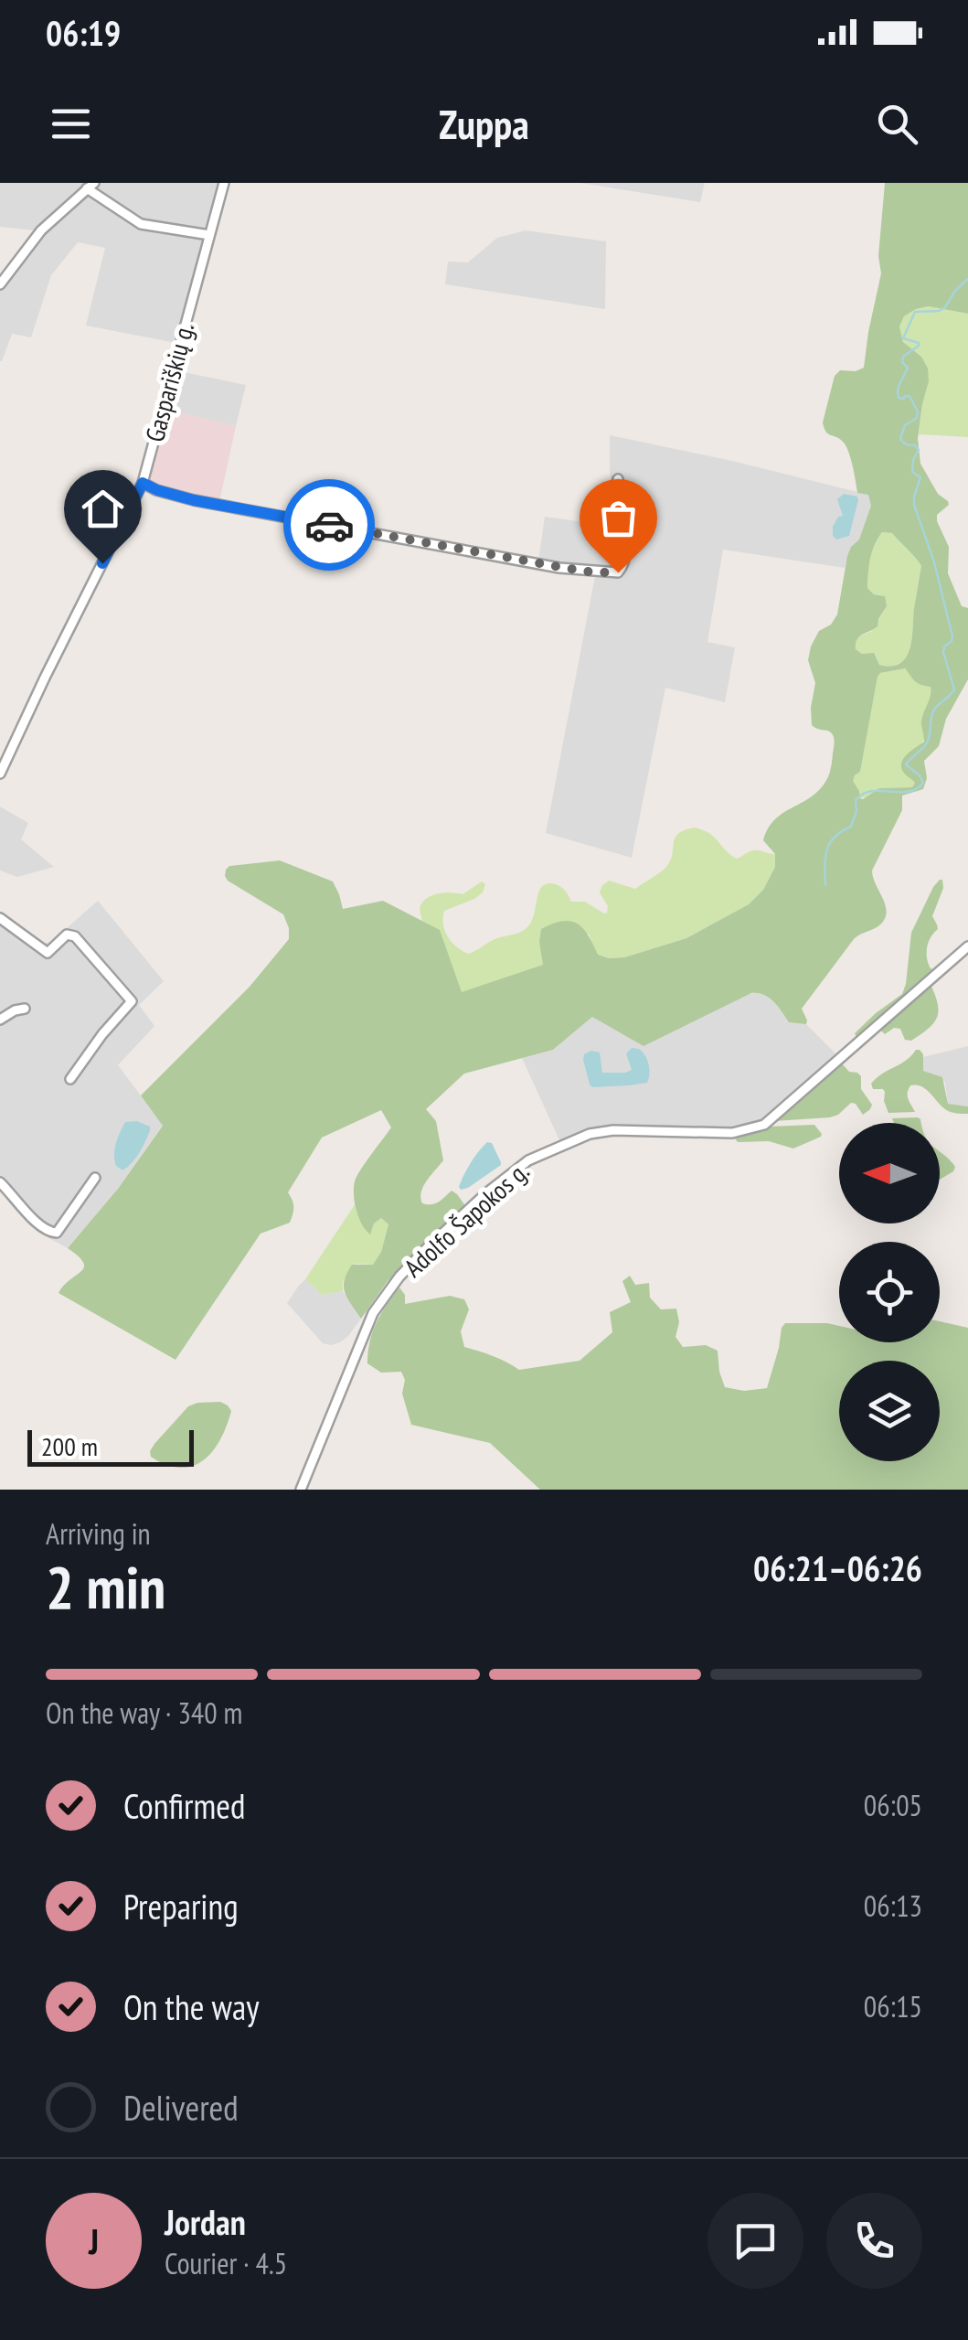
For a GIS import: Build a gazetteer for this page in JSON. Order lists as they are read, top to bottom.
{
  "streets": {
    "street": ["Gaspariškių g.", "Adolfo Šapokos g."]
  },
  "scale_bar": "200 m",
  "north": "left",
  "page": {
    "status": "06:19",
    "header": "Zuppa",
    "scale": "200 m",
    "heading": ["2 min", "Arriving in", "06:21–06:26"],
    "panel": ["Jordan", "Courier · 4.5"],
    "bar": "On the way · 340 m",
    "list": [
      ["Confirmed", "06:05"],
      ["Preparing", "06:13"],
      ["On the way", "06:15"],
      "Delivered"
    ],
    "round": "J"
  }
}
